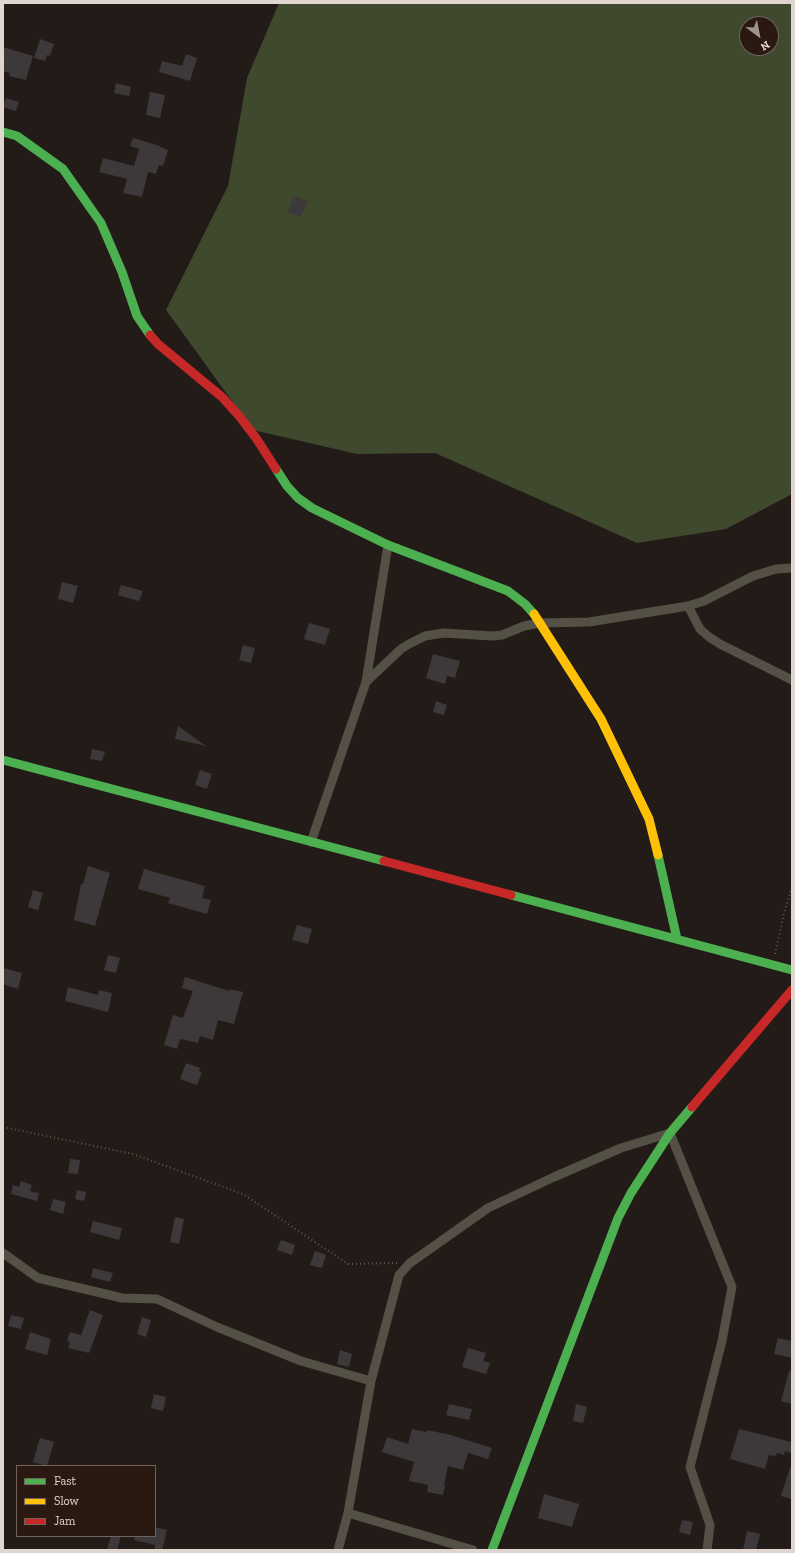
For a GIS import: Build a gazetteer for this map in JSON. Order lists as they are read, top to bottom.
{
  "legend": ["Fast", "Slow", "Jam"],
  "north": "bottom right"
}
